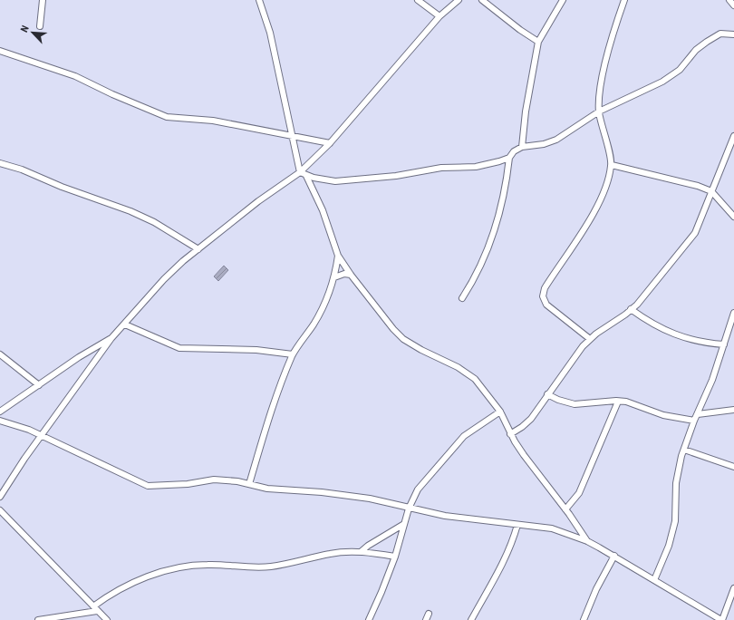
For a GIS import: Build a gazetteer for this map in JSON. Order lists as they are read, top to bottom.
{
  "north": "top left"
}
